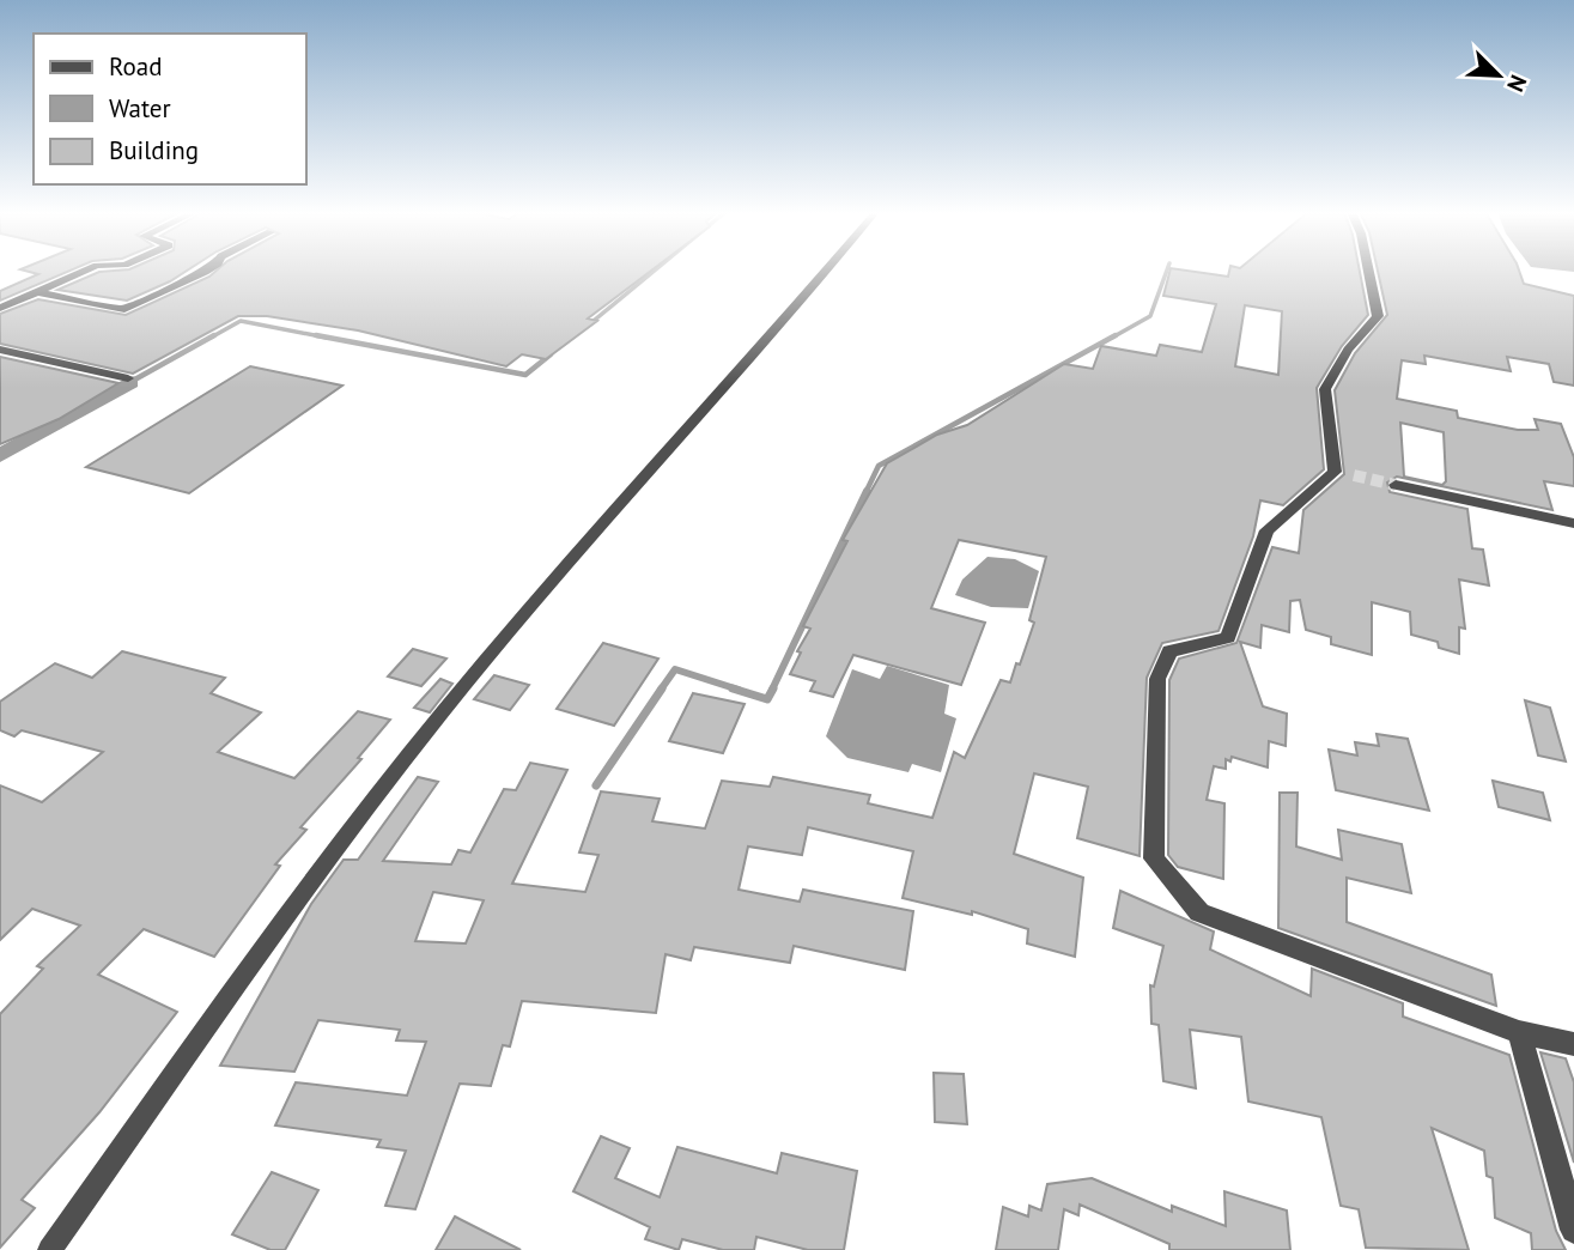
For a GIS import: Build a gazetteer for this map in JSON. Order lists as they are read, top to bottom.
{
  "legend": ["Road", "Water", "Building"],
  "north": "bottom right"
}
